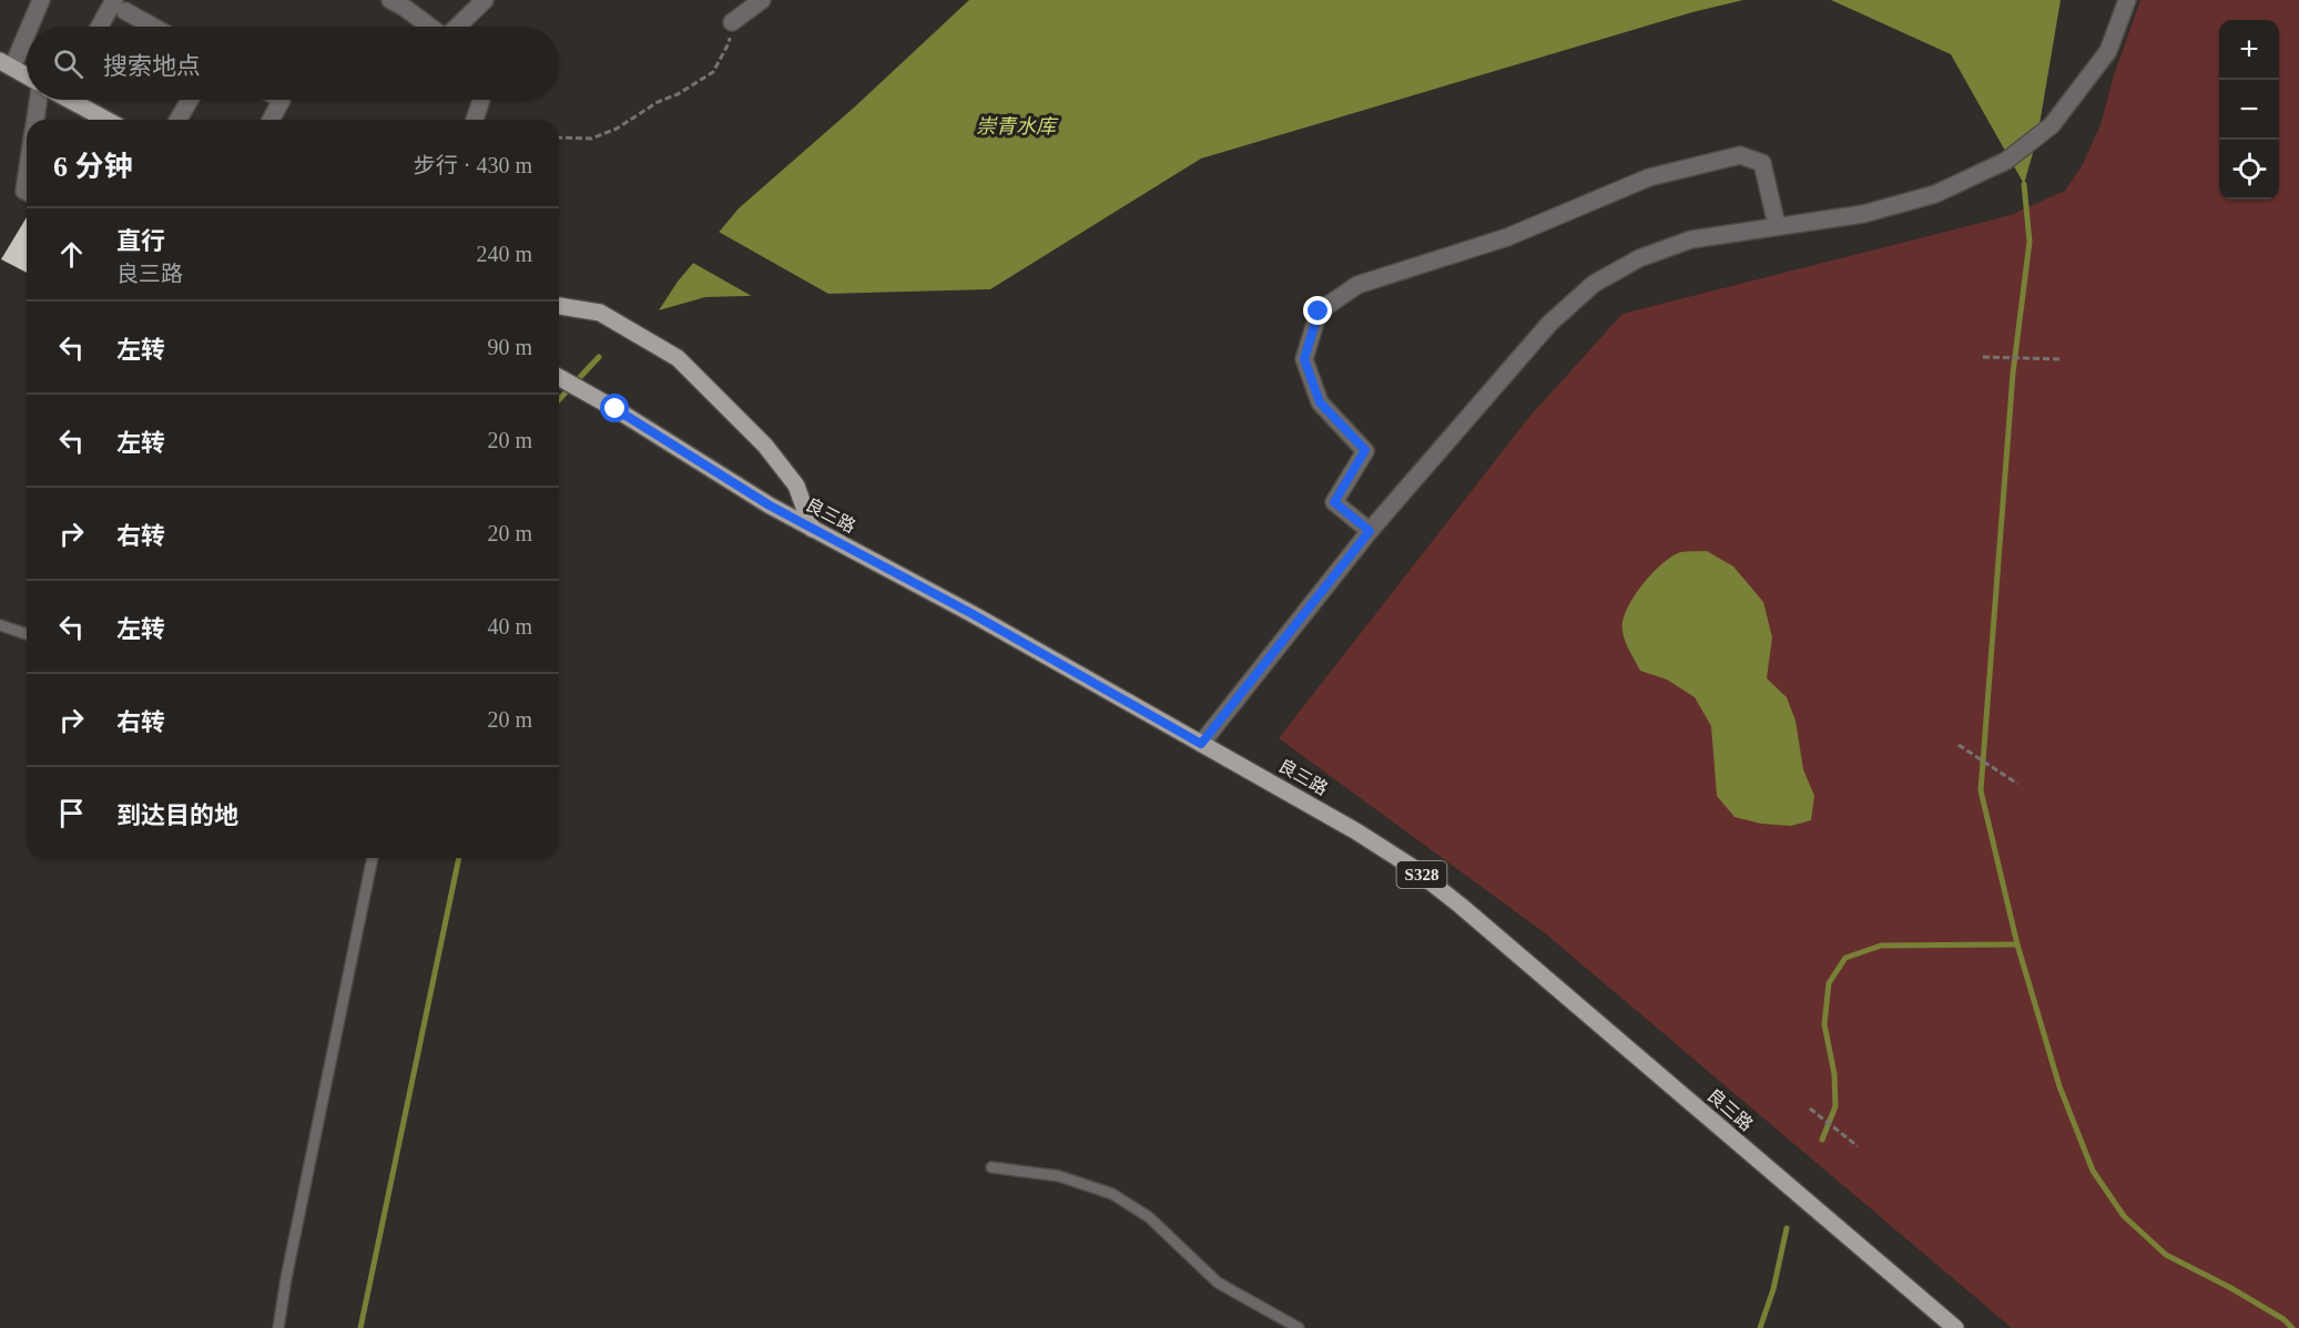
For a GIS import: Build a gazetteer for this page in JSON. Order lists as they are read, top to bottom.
{
  "streets": {
    "main road": ["良三路", "S328"]
  },
  "water": ["崇青水库"],
  "page": {
    "map_buttons": ["+", "−"],
    "search": "搜索地点",
    "heading": ["6 分钟", "步行 · 430 m"],
    "list": [
      ["直行", "良三路", "240 m"],
      ["左转", "90 m"],
      ["左转", "20 m"],
      ["右转", "20 m"],
      ["左转", "40 m"],
      ["右转", "20 m"],
      "到达目的地"
    ]
  }
}
